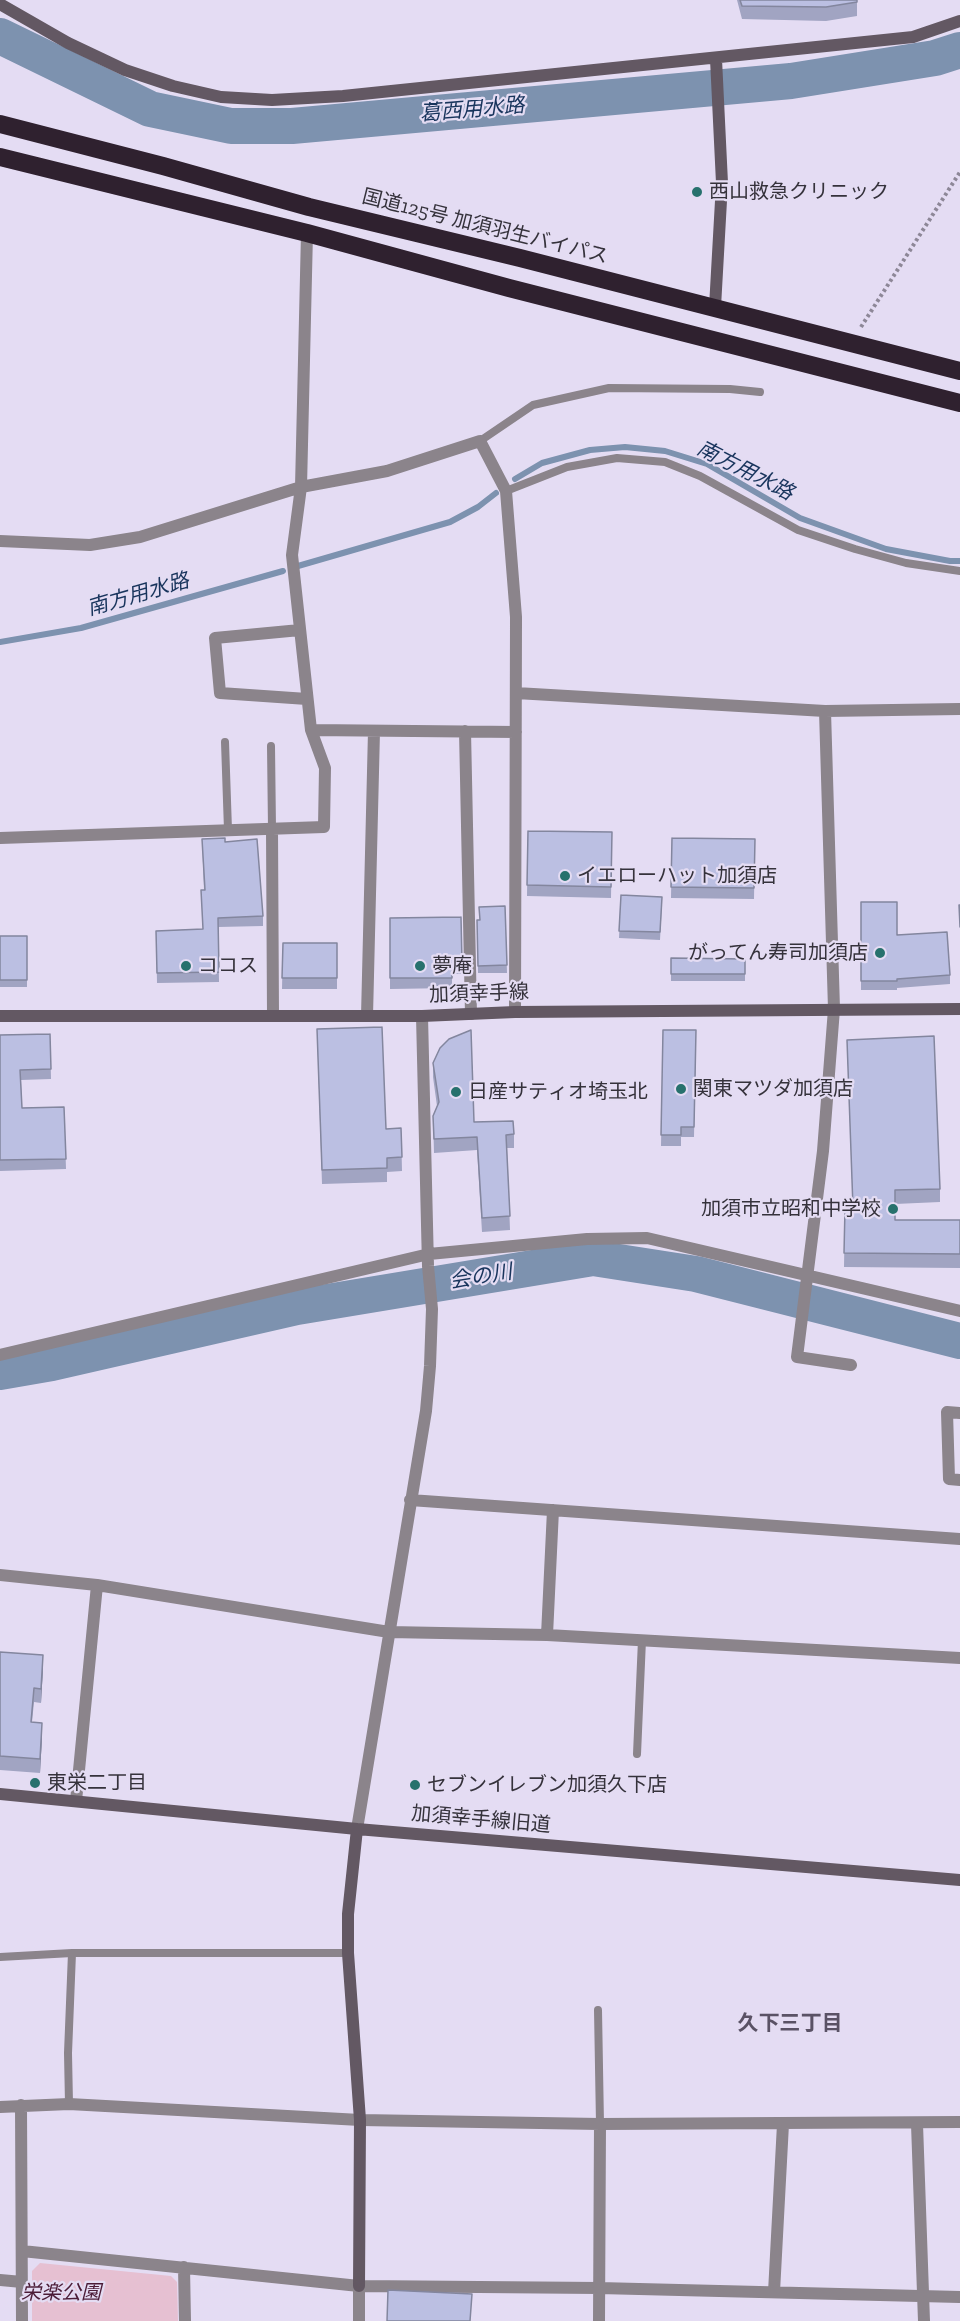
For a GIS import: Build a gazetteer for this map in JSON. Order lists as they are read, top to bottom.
{
  "streets": {
    "highway": ["国道125号 加須羽生バイパス"],
    "street": ["加須幸手線", "加須幸手線旧道"]
  },
  "districts": ["久下三丁目"],
  "water": ["葛西用水路", "南方用水路", "会の川"],
  "parks": ["栄楽公園"],
  "places": [
    "西山救急クリニック",
    "イエローハット加須店",
    "がってん寿司加須店",
    "ココス",
    "夢庵",
    "関東マツダ加須店",
    "日産サティオ埼玉北",
    "加須市立昭和中学校",
    "東栄二丁目",
    "セブンイレブン加須久下店"
  ]
}
